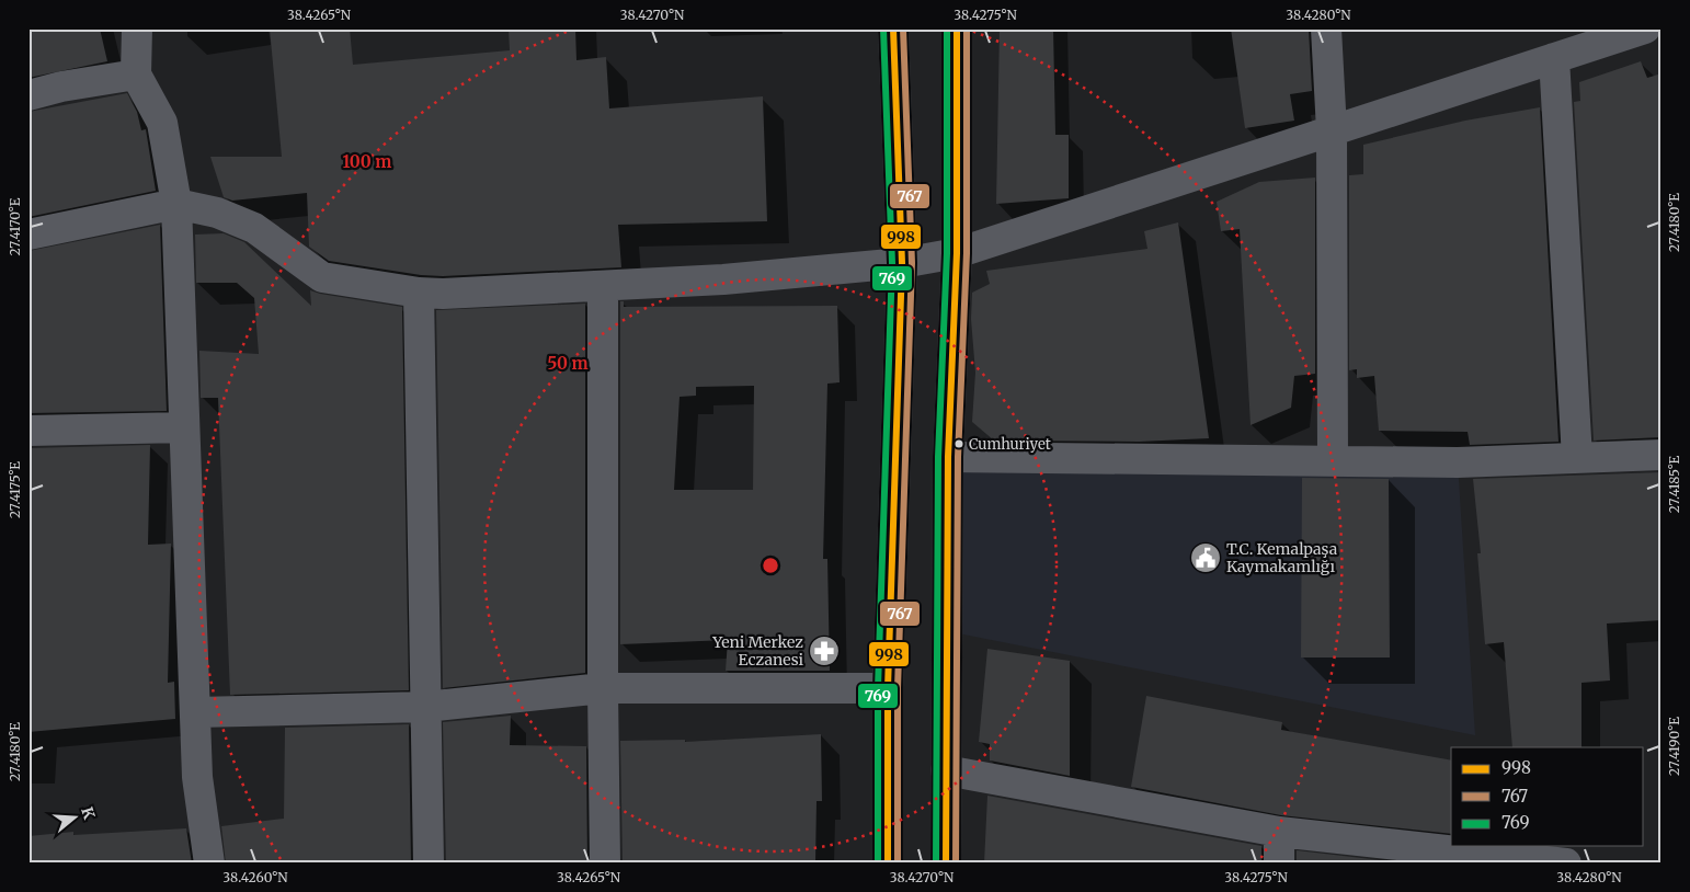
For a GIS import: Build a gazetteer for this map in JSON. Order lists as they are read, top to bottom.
{
  "places": {
    "other": ["Cumhuriyet"],
    "public building": ["T.C. Kemalpaşa Kaymakamlığı"],
    "pharmacy": ["Yeni Merkez Eczanesi"]
  },
  "lines": ["transit line 998", "transit line 767", "transit line 769"],
  "legend": ["998", "767", "769"],
  "north": "right",
  "coordinates": [
    "38.4265°N",
    "38.4270°N",
    "38.4275°N",
    "38.4280°N",
    "27.4180°E",
    "27.4170°E",
    "27.4185°E",
    "27.4175°E",
    "27.4190°E",
    "38.4260°N"
  ],
  "rings": ["100 m", "50 m"]
}
